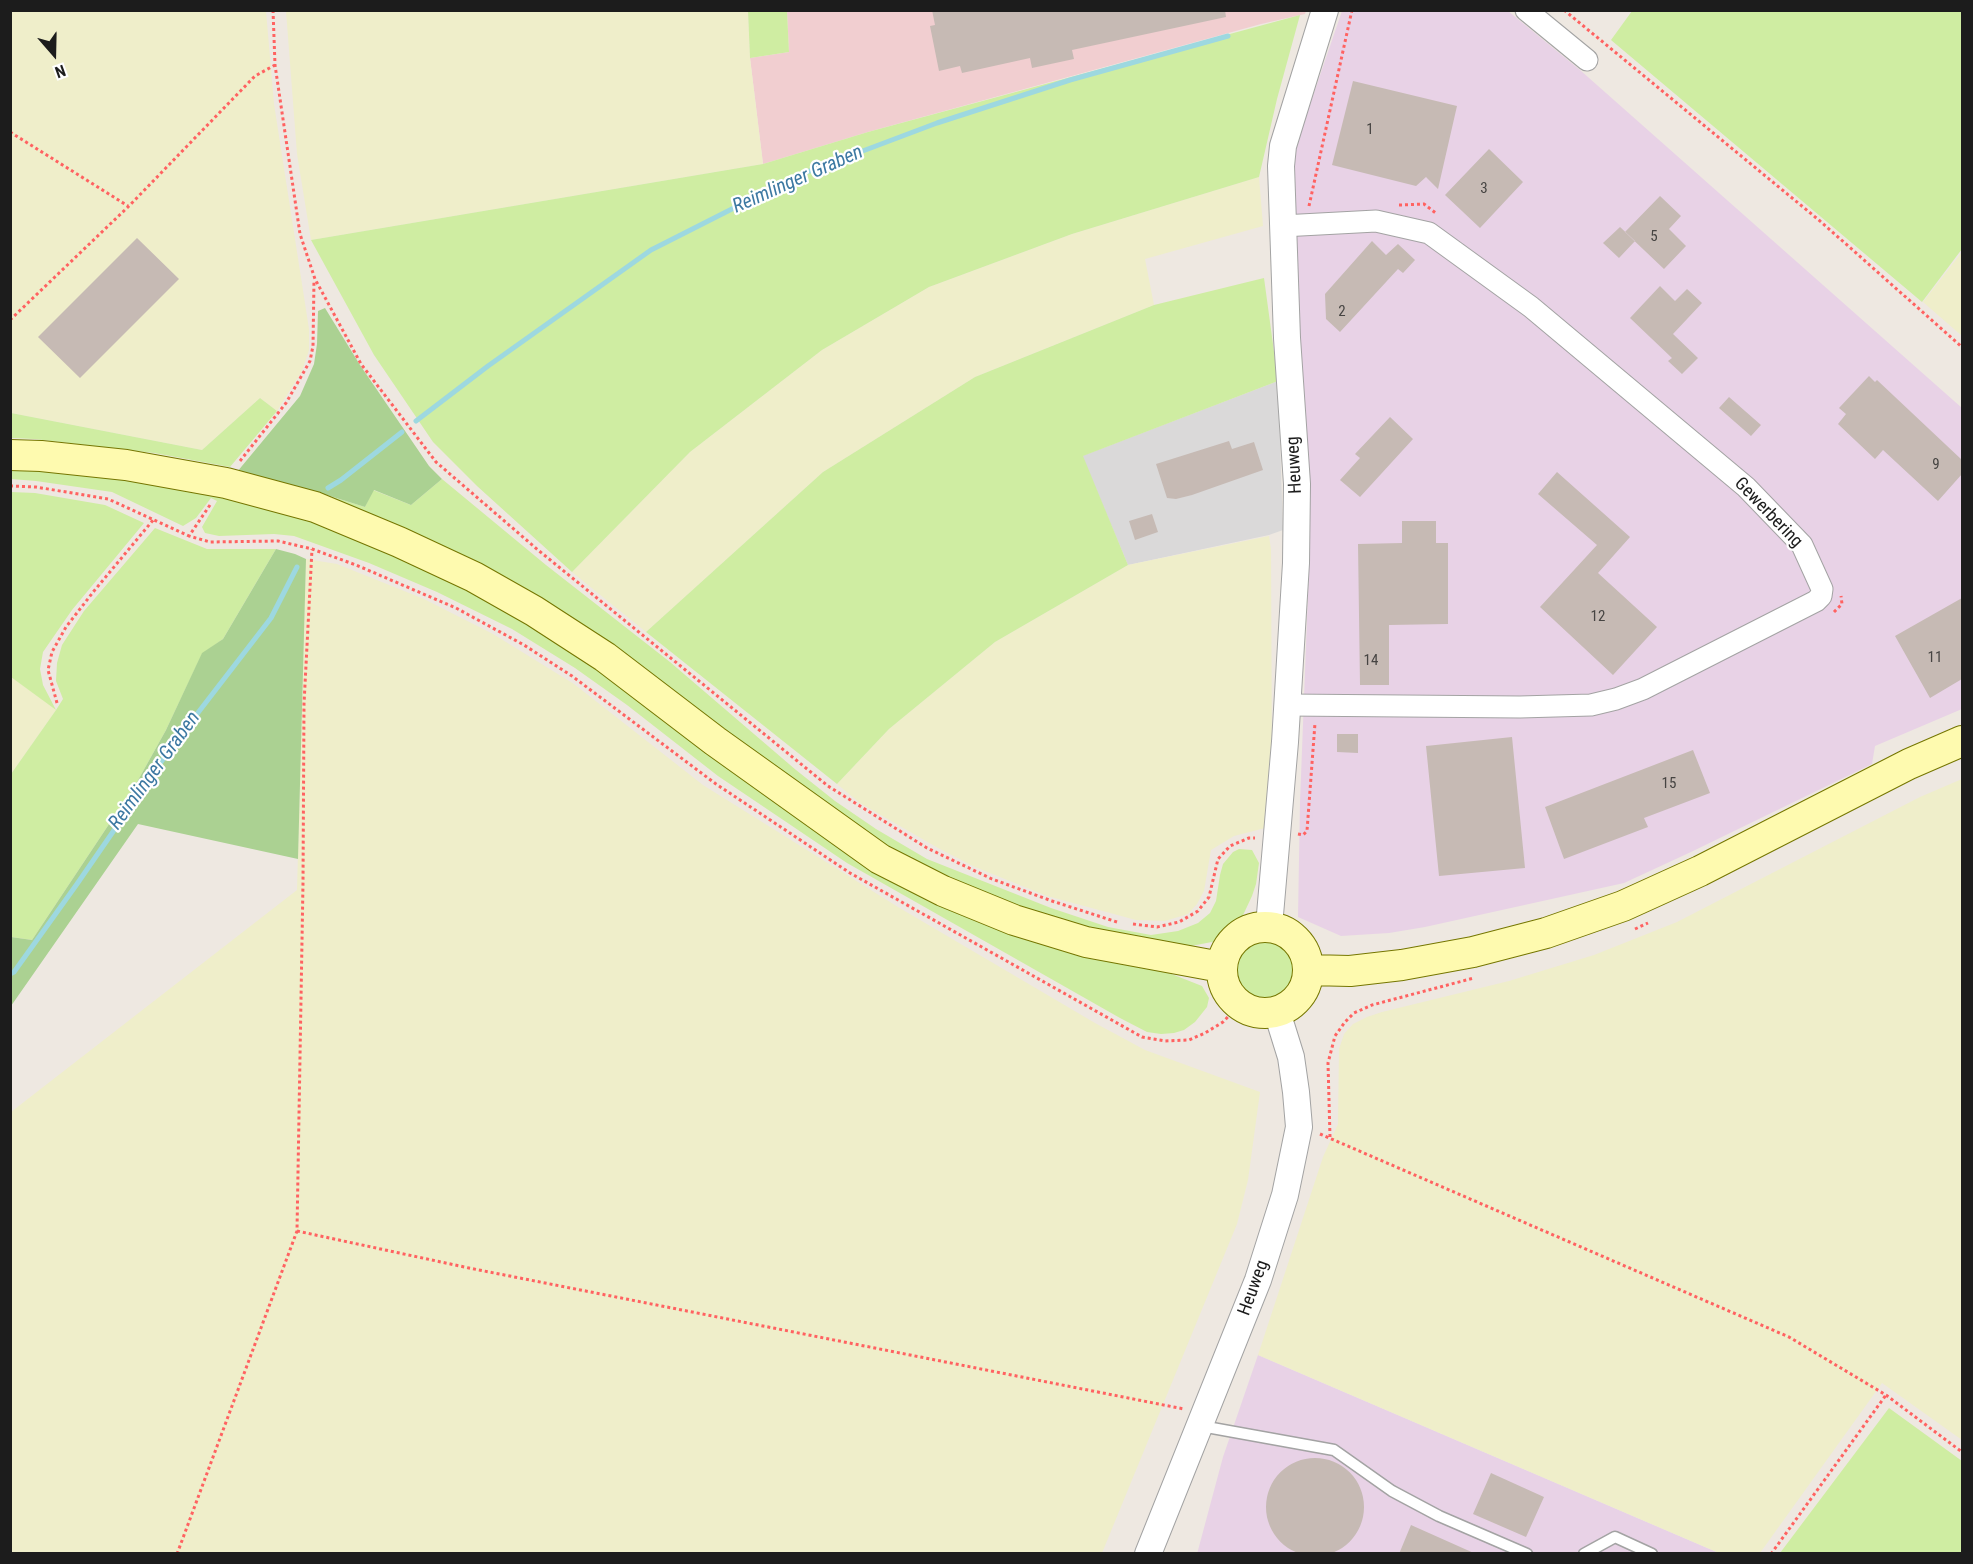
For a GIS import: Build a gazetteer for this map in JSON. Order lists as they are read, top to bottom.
{
  "streets": {
    "street": ["Heuweg", "Gewerbering"]
  },
  "crossings": [
    ["Heuweg", "Gewerbering"]
  ],
  "water": ["Reimlinger Graben"],
  "house_numbers": [
    "1",
    "3",
    "5",
    "2",
    "9",
    "12",
    "11",
    "14",
    "15"
  ],
  "north": "bottom"
}
